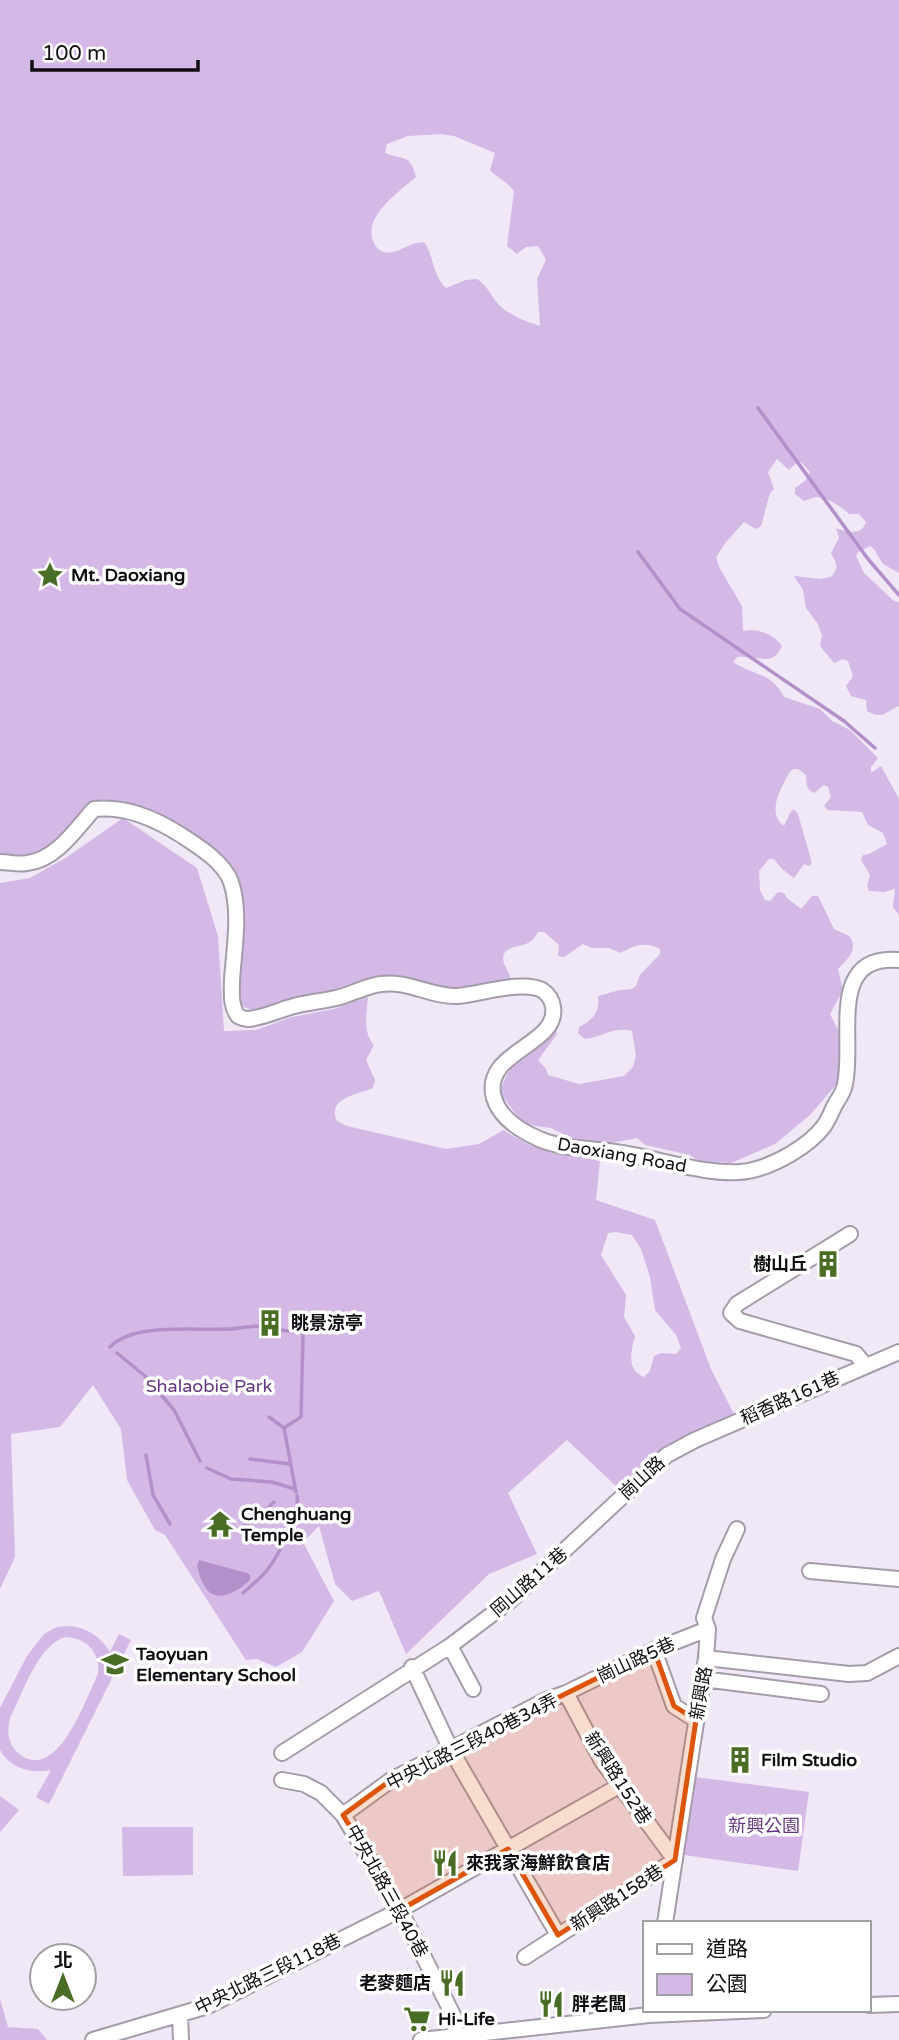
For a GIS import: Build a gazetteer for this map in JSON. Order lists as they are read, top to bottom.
{
  "streets": {
    "street": [
      "Daoxiang Road",
      "稻香路161巷",
      "崗山路",
      "岡山路11巷",
      "崗山路5巷",
      "新興路",
      "中央北路三段40巷34弄",
      "新興路152巷",
      "中央北路三段40巷",
      "新興路158巷",
      "中央北路三段118巷"
    ]
  },
  "crossings": [
    ["稻香路161巷", "崗山路"],
    ["崗山路", "岡山路11巷"],
    ["岡山路11巷", "新興路158巷"],
    ["崗山路5巷", "中央北路三段40巷34弄"],
    ["崗山路5巷", "新興路152巷"],
    ["新興路", "新興路152巷"],
    ["新興路", "新興路158巷"],
    ["中央北路三段40巷34弄", "新興路152巷"],
    ["中央北路三段40巷34弄", "中央北路三段40巷"],
    ["中央北路三段40巷34弄", "新興路158巷"],
    ["新興路152巷", "新興路158巷"],
    ["中央北路三段40巷", "中央北路三段118巷"],
    ["新興路158巷", "中央北路三段118巷"]
  ],
  "parks": ["Shalaobie Park", "新興公園"],
  "places": {
    "place": ["Mt. Daoxiang"],
    "building": ["樹山丘", "眺景涼亭", "Film Studio"],
    "temple": ["Chenghuang Temple"],
    "school or university": ["Taoyuan Elementary School"],
    "restaurant": ["來我家海鮮飲食店", "老麥麵店", "胖老闆"],
    "supermarket": ["Hi-Life"]
  },
  "legend": ["道路", "公園"],
  "scale_bar": "100 m",
  "north": "top"
}
